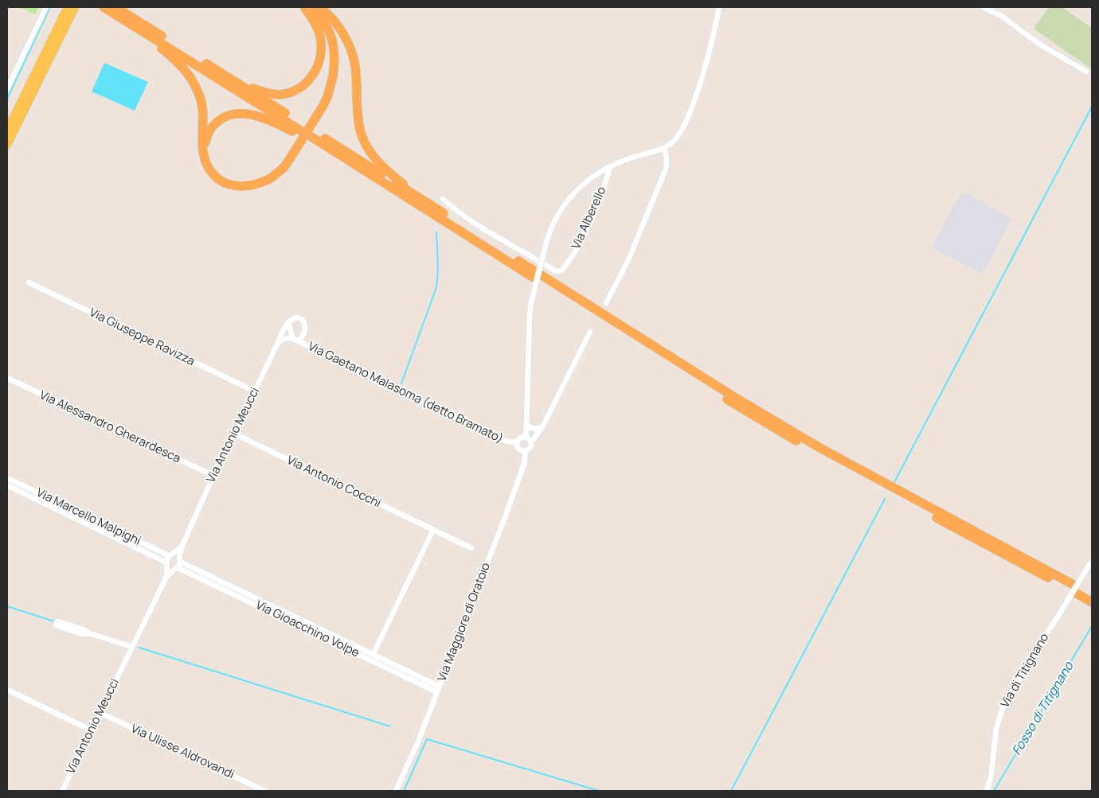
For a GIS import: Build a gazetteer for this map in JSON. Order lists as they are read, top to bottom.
{
  "streets": {
    "street": [
      "Via Alberello",
      "Via Giuseppe Ravizza",
      "Via Gaetano Malasoma (detto Bramato)",
      "Via Alessandro Gherardesca",
      "Via Antonio Meucci",
      "Via Antonio Cocchi",
      "Via Marcello Malpighi",
      "Via Maggiore di Oratoio",
      "Via Gioacchino Volpe",
      "Via di Titignano",
      "Via Ulisse Aldrovandi"
    ]
  },
  "crossings": [
    ["Via Giuseppe Ravizza", "Via Antonio Meucci"],
    ["Via Gaetano Malasoma (detto Bramato)", "Via Maggiore di Oratoio"],
    ["Via Alessandro Gherardesca", "Via Antonio Meucci"],
    ["Via Antonio Meucci", "Via Antonio Cocchi"],
    ["Via Antonio Meucci", "Via Marcello Malpighi"],
    ["Via Antonio Meucci", "Via Gioacchino Volpe"],
    ["Via Antonio Meucci", "Via Ulisse Aldrovandi"],
    ["Via Marcello Malpighi", "Via Gioacchino Volpe"],
    ["Via Maggiore di Oratoio", "Via Gioacchino Volpe"]
  ],
  "water": ["Fosso di Titignano"]
}
